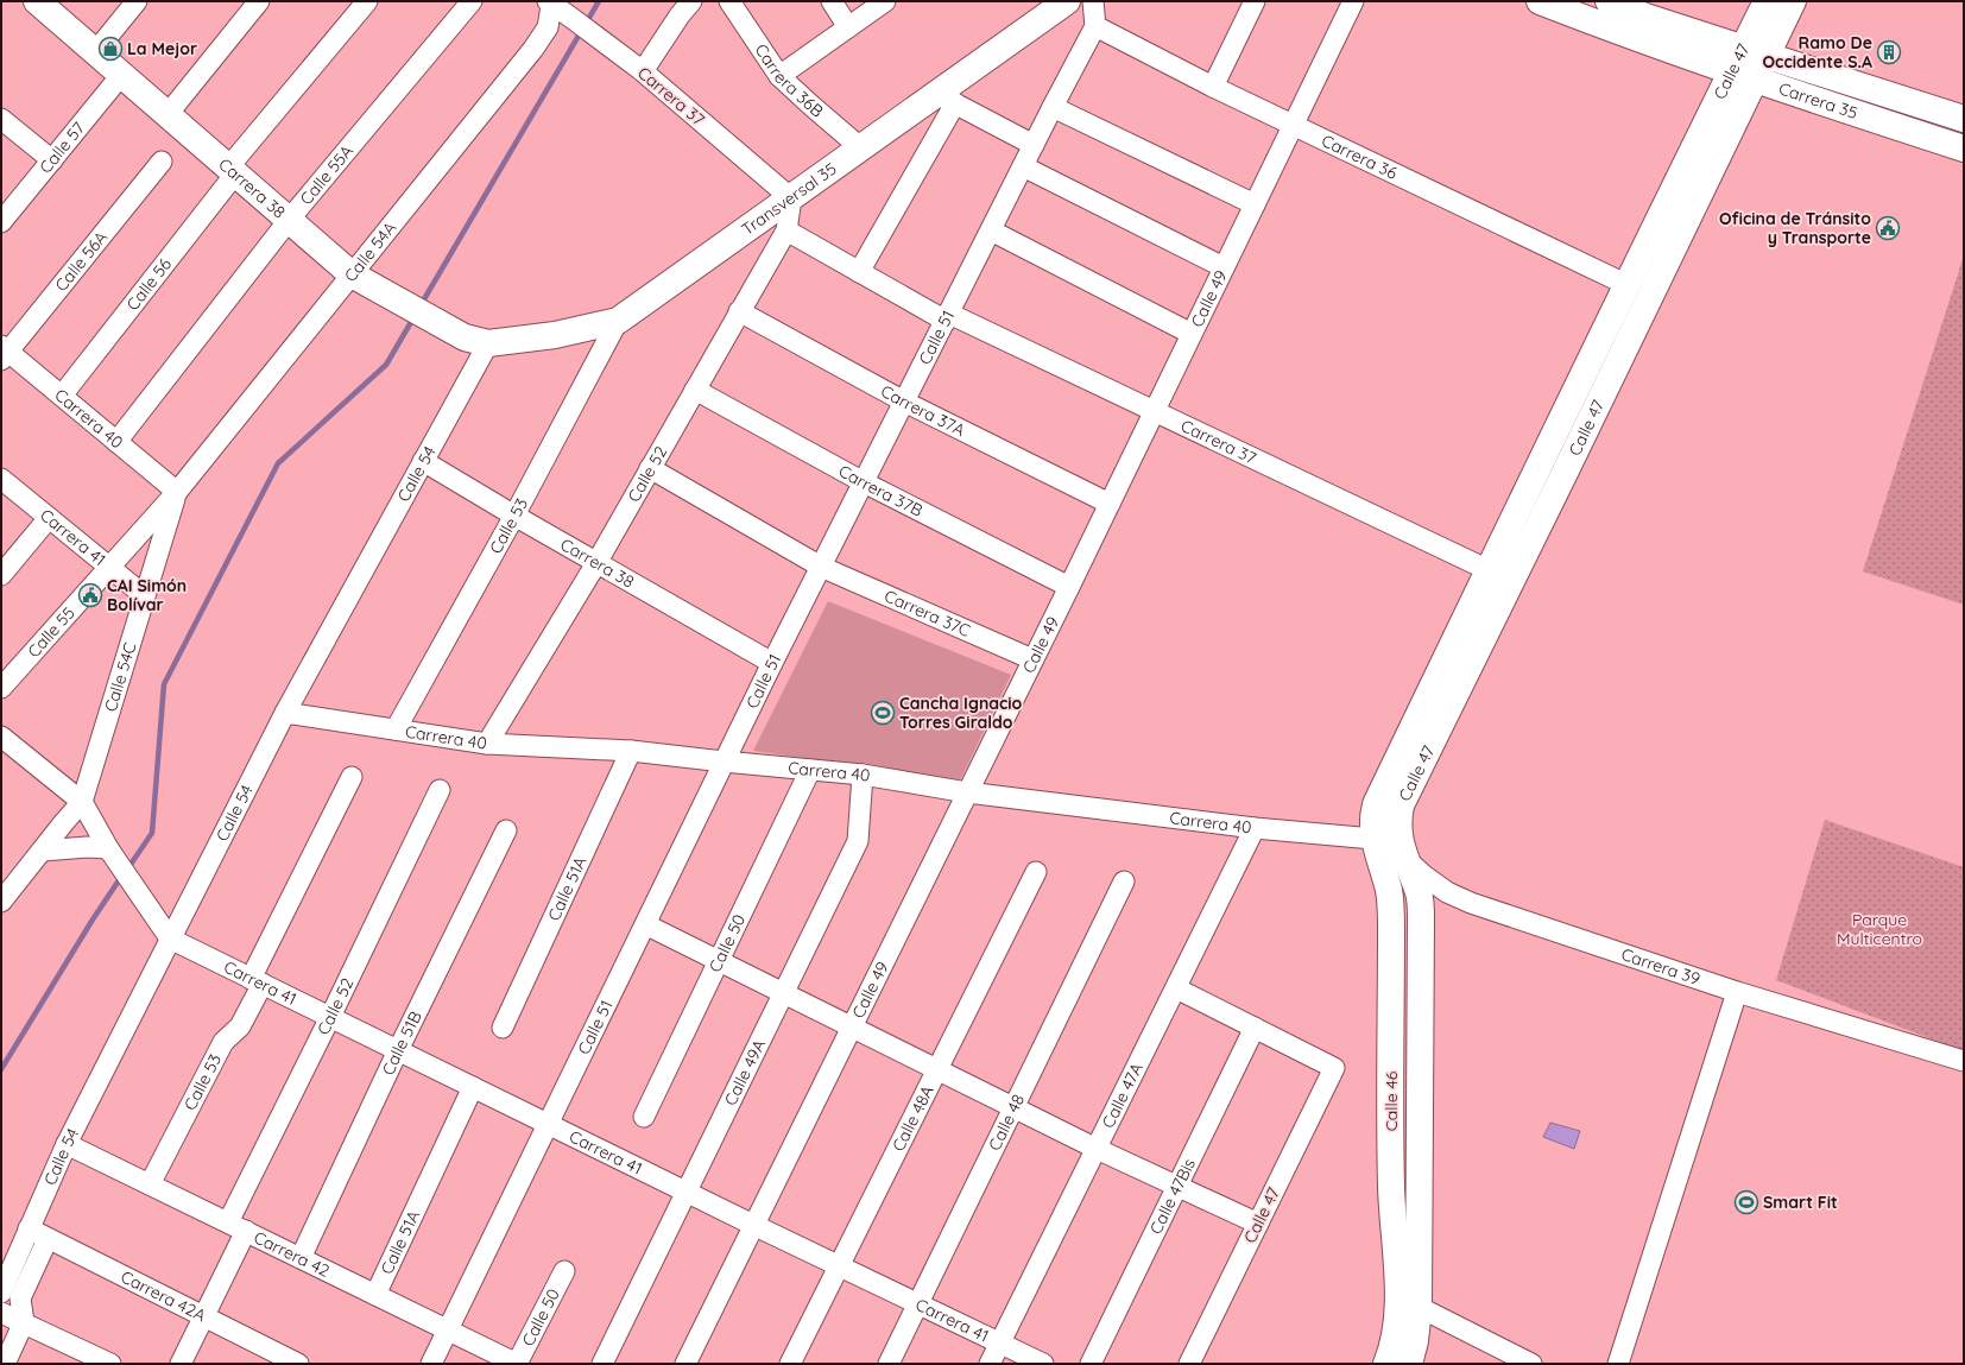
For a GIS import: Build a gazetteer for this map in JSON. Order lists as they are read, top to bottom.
{
  "streets": {
    "main road": [
      "Calle 47",
      "Carrera 35",
      "Carrera 38",
      "Transversal 35",
      "Calle 46"
    ],
    "street": [
      "Carrera 36B",
      "Carrera 37",
      "Calle 57",
      "Carrera 36",
      "Calle 55A",
      "Calle 54A",
      "Calle 56A",
      "Calle 56",
      "Calle 49",
      "Calle 51",
      "Carrera 37A",
      "Carrera 40",
      "Calle 54",
      "Calle 52",
      "Carrera 37B",
      "Calle 53",
      "Carrera 41",
      "Carrera 37C",
      "Calle 55",
      "Calle 54C",
      "Calle 51A",
      "Calle 50",
      "Carrera 39",
      "Calle 51B",
      "Calle 49A",
      "Calle 47A",
      "Calle 48A",
      "Calle 48",
      "Calle 47Bis",
      "Carrera 42",
      "Carrera 42A"
    ]
  },
  "crossings": [
    ["Calle 47", "Carrera 37"],
    ["Calle 47", "Carrera 35"],
    ["Calle 47", "Carrera 36"],
    ["Calle 47", "Carrera 40"],
    ["Calle 47", "Carrera 39"],
    ["Calle 47", "Calle 46"],
    ["Calle 47", "Calle 47Bis"],
    ["Carrera 36B", "Transversal 35"],
    ["Carrera 37", "Transversal 35"],
    ["Carrera 37", "Calle 54A"],
    ["Carrera 37", "Calle 49"],
    ["Carrera 37", "Calle 51"],
    ["Carrera 37", "Calle 52"],
    ["Calle 57", "Carrera 38"],
    ["Carrera 36", "Calle 49"],
    ["Carrera 36", "Calle 51"],
    ["Calle 55A", "Carrera 38"],
    ["Calle 55A", "Carrera 40"],
    ["Carrera 38", "Transversal 35"],
    ["Carrera 38", "Calle 54A"],
    ["Carrera 38", "Calle 56"],
    ["Carrera 38", "Calle 51"],
    ["Carrera 38", "Calle 54"],
    ["Carrera 38", "Calle 52"],
    ["Carrera 38", "Calle 53"],
    ["Transversal 35", "Calle 54"],
    ["Transversal 35", "Calle 52"],
    ["Transversal 35", "Calle 53"],
    ["Calle 54A", "Carrera 40"],
    ["Calle 54A", "Calle 55"],
    ["Calle 54A", "Calle 54C"],
    ["Calle 56A", "Carrera 40"],
    ["Calle 56", "Carrera 40"],
    ["Calle 49", "Carrera 37A"],
    ["Calle 49", "Carrera 40"],
    ["Calle 49", "Carrera 37B"],
    ["Calle 49", "Carrera 41"],
    ["Calle 49", "Carrera 37C"],
    ["Calle 51", "Carrera 37A"],
    ["Calle 51", "Carrera 40"],
    ["Calle 51", "Carrera 37B"],
    ["Calle 51", "Carrera 41"],
    ["Calle 51", "Carrera 37C"],
    ["Calle 51", "Carrera 42"],
    ["Carrera 37A", "Calle 52"],
    ["Carrera 40", "Calle 54"],
    ["Carrera 40", "Calle 52"],
    ["Carrera 40", "Calle 53"],
    ["Carrera 40", "Calle 55"],
    ["Carrera 40", "Calle 54C"],
    ["Carrera 40", "Calle 51A"],
    ["Carrera 40", "Calle 50"],
    ["Carrera 40", "Carrera 39"],
    ["Carrera 40", "Calle 49A"],
    ["Carrera 40", "Calle 47A"],
    ["Carrera 40", "Calle 46"],
    ["Calle 54", "Carrera 41"],
    ["Calle 54", "Carrera 42"],
    ["Calle 54", "Carrera 42A"],
    ["Calle 52", "Carrera 37B"],
    ["Calle 52", "Carrera 41"],
    ["Calle 52", "Carrera 37C"],
    ["Calle 52", "Carrera 42"],
    ["Calle 53", "Carrera 41"],
    ["Calle 53", "Carrera 42"],
    ["Carrera 41", "Calle 55"],
    ["Carrera 41", "Calle 54C"],
    ["Carrera 41", "Calle 51A"],
    ["Carrera 41", "Calle 51B"],
    ["Carrera 41", "Calle 49A"],
    ["Carrera 41", "Calle 47A"],
    ["Carrera 41", "Calle 48A"],
    ["Carrera 41", "Calle 48"],
    ["Calle 55", "Calle 54C"],
    ["Calle 51A", "Carrera 42"],
    ["Calle 50", "Carrera 42"],
    ["Carrera 39", "Calle 46"],
    ["Calle 51B", "Carrera 42"]
  ],
  "parks": ["Parque Multicentro"],
  "places": {
    "shop": ["La Mejor"],
    "building": ["Ramo De Occidente S.A"],
    "public building": ["Oficina de Tránsito y Transporte", "CAI Simón Bolívar"],
    "sports": ["Cancha Ignacio Torres Giraldo", "Smart Fit"]
  }
}
